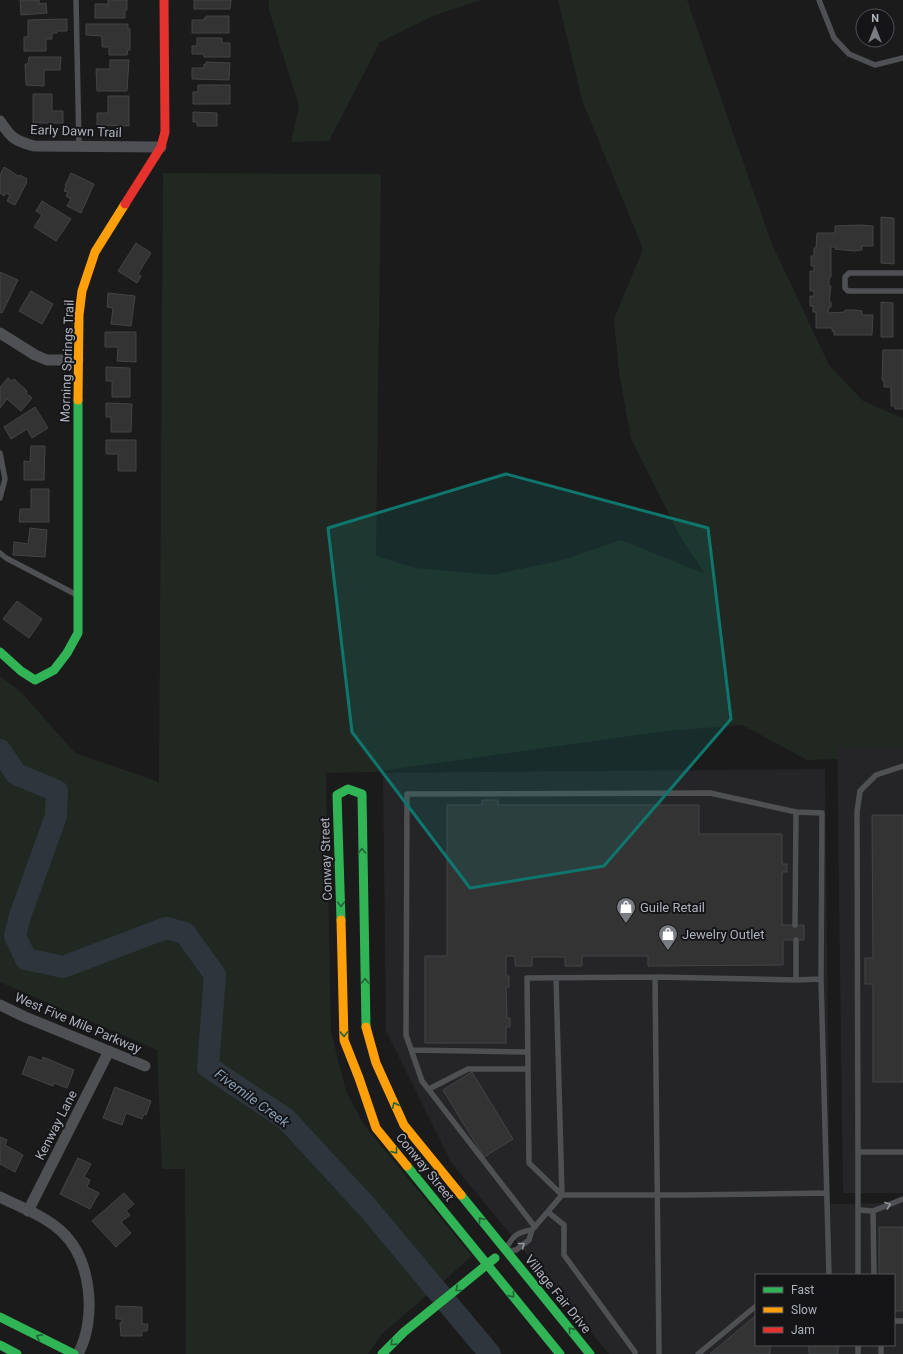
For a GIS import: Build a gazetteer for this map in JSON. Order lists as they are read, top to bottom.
{
  "streets": {
    "street": [
      "Early Dawn Trail",
      "Morning Springs Trail",
      "Conway Street",
      "West Five Mile Parkway",
      "Kenway Lane",
      "Village Fair Drive"
    ]
  },
  "crossings": [
    ["Early Dawn Trail", "Morning Springs Trail"],
    ["Conway Street", "Village Fair Drive"],
    ["West Five Mile Parkway", "Kenway Lane"]
  ],
  "water": ["Fivemile Creek"],
  "places": {
    "shop": ["Guile Retail", "Jewelry Outlet"]
  },
  "legend": ["Fast", "Slow", "Jam"],
  "north": "top"
}
